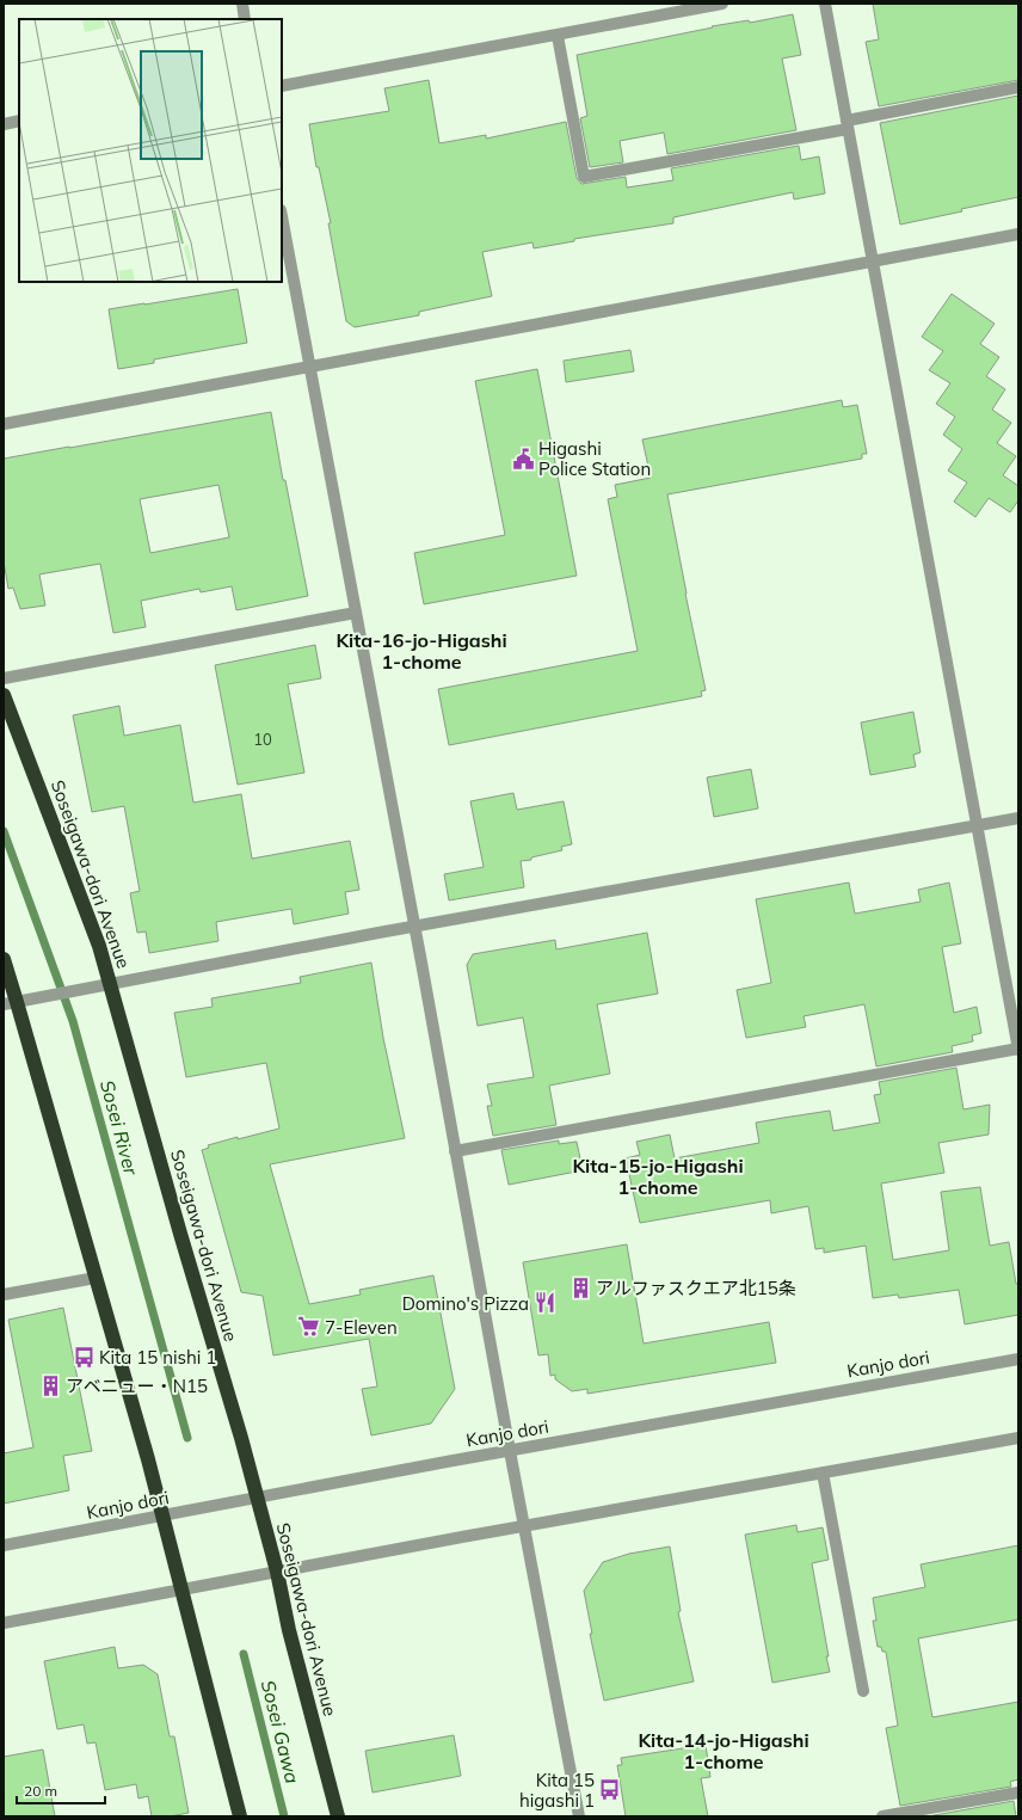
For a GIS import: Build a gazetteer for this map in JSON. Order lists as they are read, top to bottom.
{
  "streets": {
    "highway": ["Soseigawa-dori Avenue"],
    "street": ["Kanjo dori"]
  },
  "crossings": [
    ["Soseigawa-dori Avenue", "Kanjo dori"]
  ],
  "districts": ["Kita-16-jo-Higashi 1-chome", "Kita-15-jo-Higashi 1-chome", "Kita-14-jo-Higashi 1-chome"],
  "water": ["Sosei River", "Sosei Gawa"],
  "places": {
    "public building": ["Higashi Police Station"],
    "building": ["アルファスクエア北15条", "アベニュー・N15"],
    "restaurant": ["Domino's Pizza"],
    "supermarket": ["7-Eleven"],
    "bus stop": ["Kita 15 nishi 1", "Kita 15 higashi 1"]
  },
  "house_numbers": ["10"],
  "scale_bar": "20 m"
}
